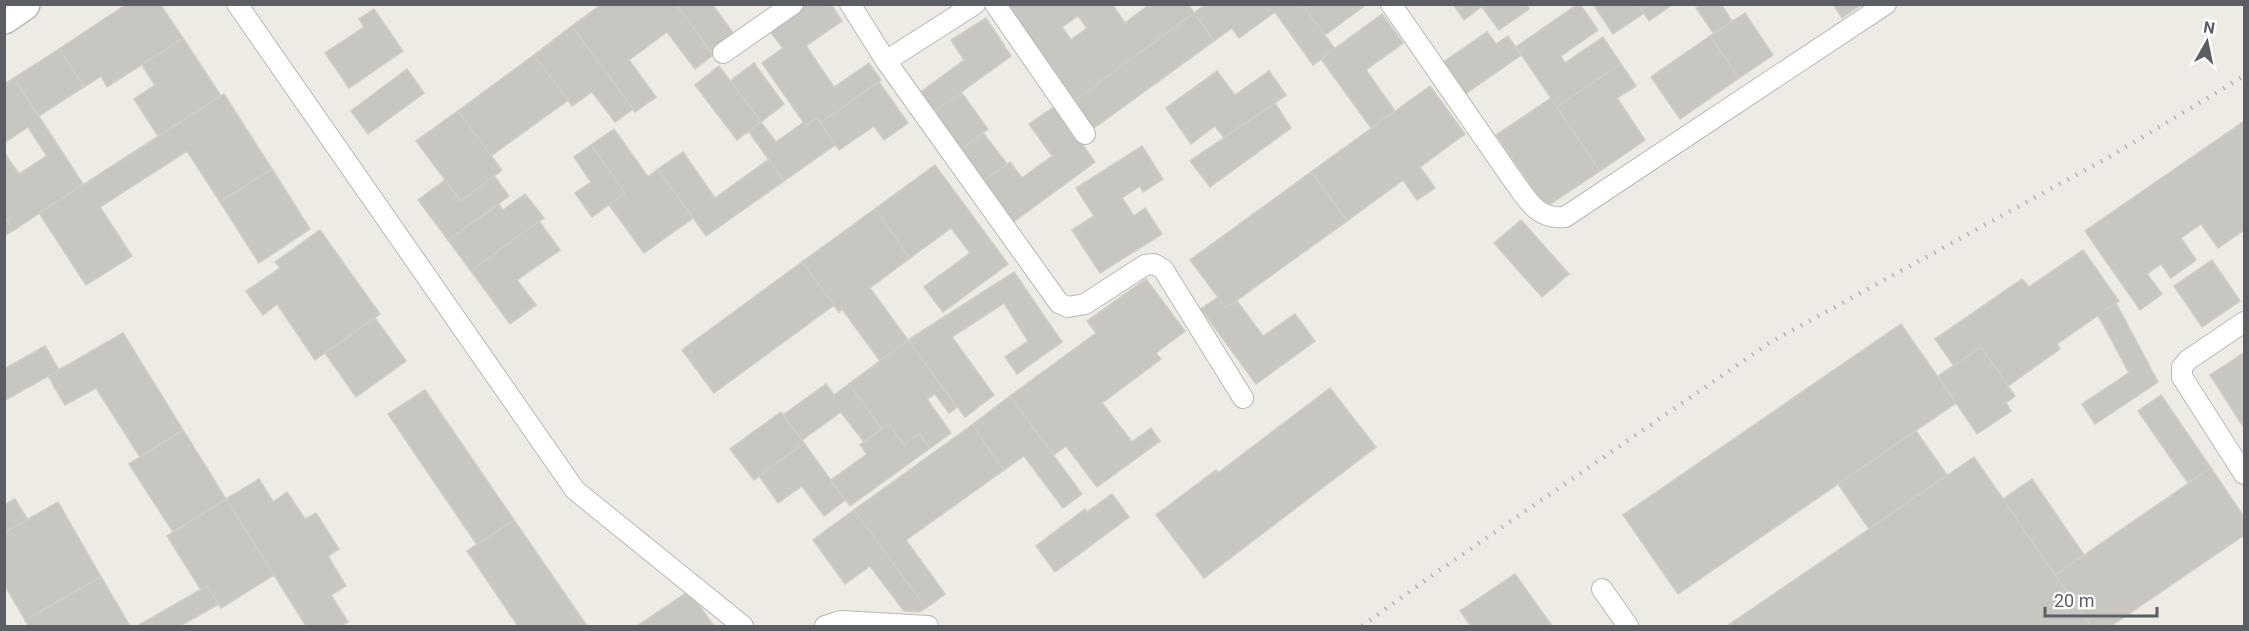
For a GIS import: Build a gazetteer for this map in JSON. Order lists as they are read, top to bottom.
{
  "scale_bar": "20 m",
  "north": "top"
}
